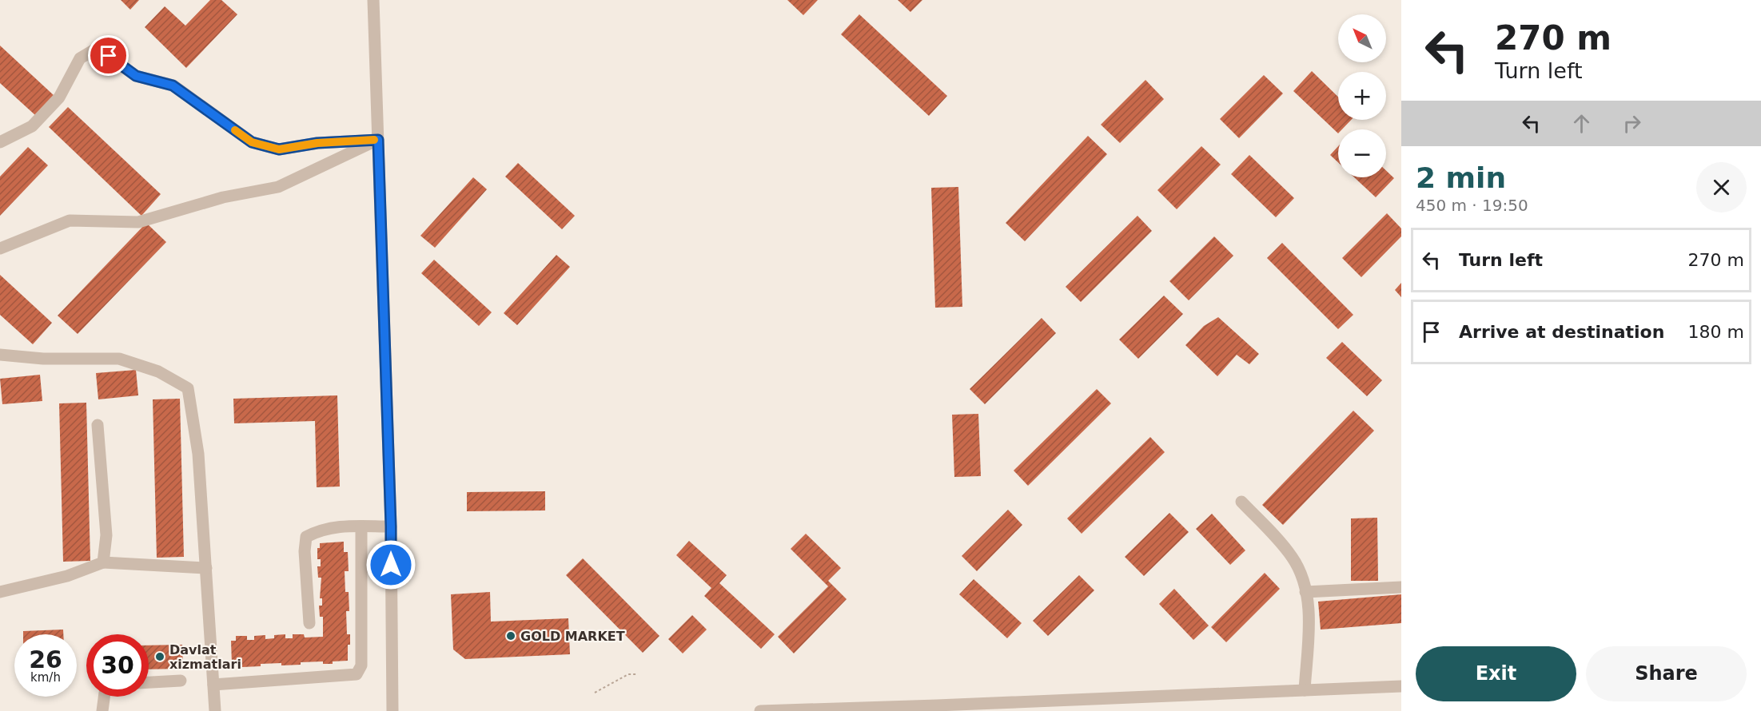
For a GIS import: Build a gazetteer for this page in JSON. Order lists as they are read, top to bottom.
{
  "places": ["GOLD MARKET", "Davlat xizmatlari"],
  "north": "top left",
  "page": {
    "turn": ["270 m", "Turn left"],
    "map_buttons": ["+", "−"],
    "heading": ["2 min", "450 m · 19:50"],
    "list": [
      {
        "name": "Turn left",
        "value": "270 m"
      },
      {
        "name": "Arrive at destination",
        "value": "180 m"
      }
    ],
    "speed": "26 km/h",
    "limit": "30",
    "buttons": ["Exit", "Share"]
  }
}
